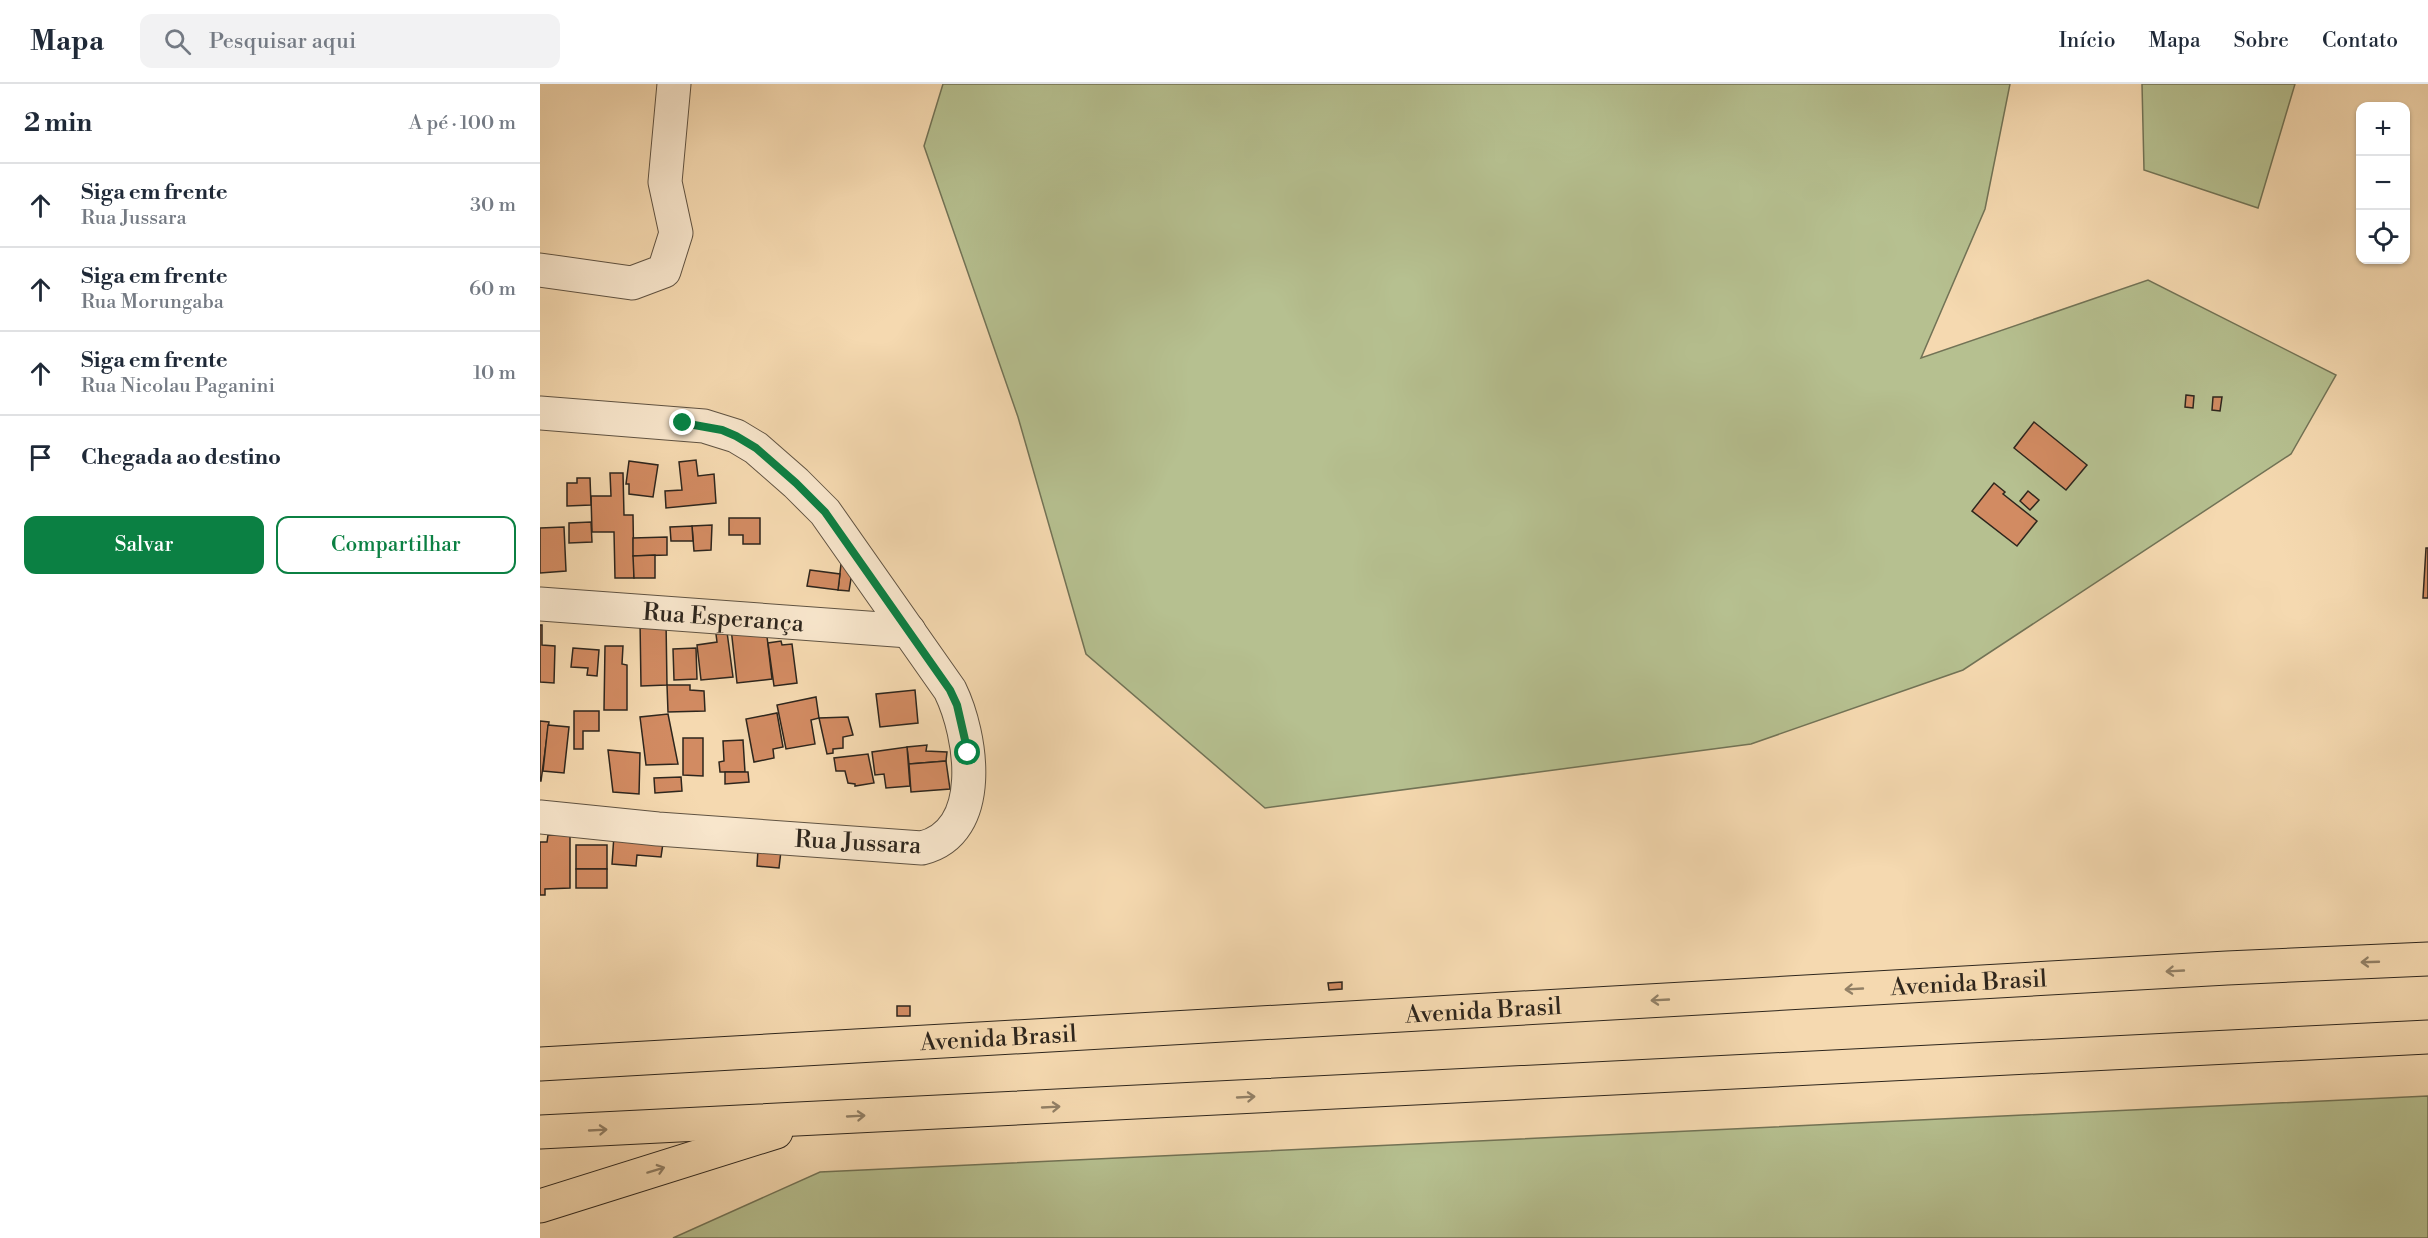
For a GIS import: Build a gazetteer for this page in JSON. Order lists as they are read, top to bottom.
{
  "streets": {
    "highway": ["Avenida Brasil"],
    "street": ["Rua Esperança", "Rua Jussara"]
  },
  "crossings": [
    ["Rua Esperança", "Rua Jussara"]
  ],
  "page": {
    "header": "Mapa",
    "search": "Pesquisar aqui",
    "nav": [
      "Início",
      "Mapa",
      "Sobre",
      "Contato"
    ],
    "heading": ["2 min", "A pé · 100 m"],
    "map_buttons": ["+", "−"],
    "list": [
      ["Siga em frente", "Rua Jussara", "30 m"],
      ["Siga em frente", "Rua Morungaba", "60 m"],
      ["Siga em frente", "Rua Nicolau Paganini", "10 m"],
      "Chegada ao destino"
    ],
    "buttons": ["Salvar", "Compartilhar"]
  }
}
